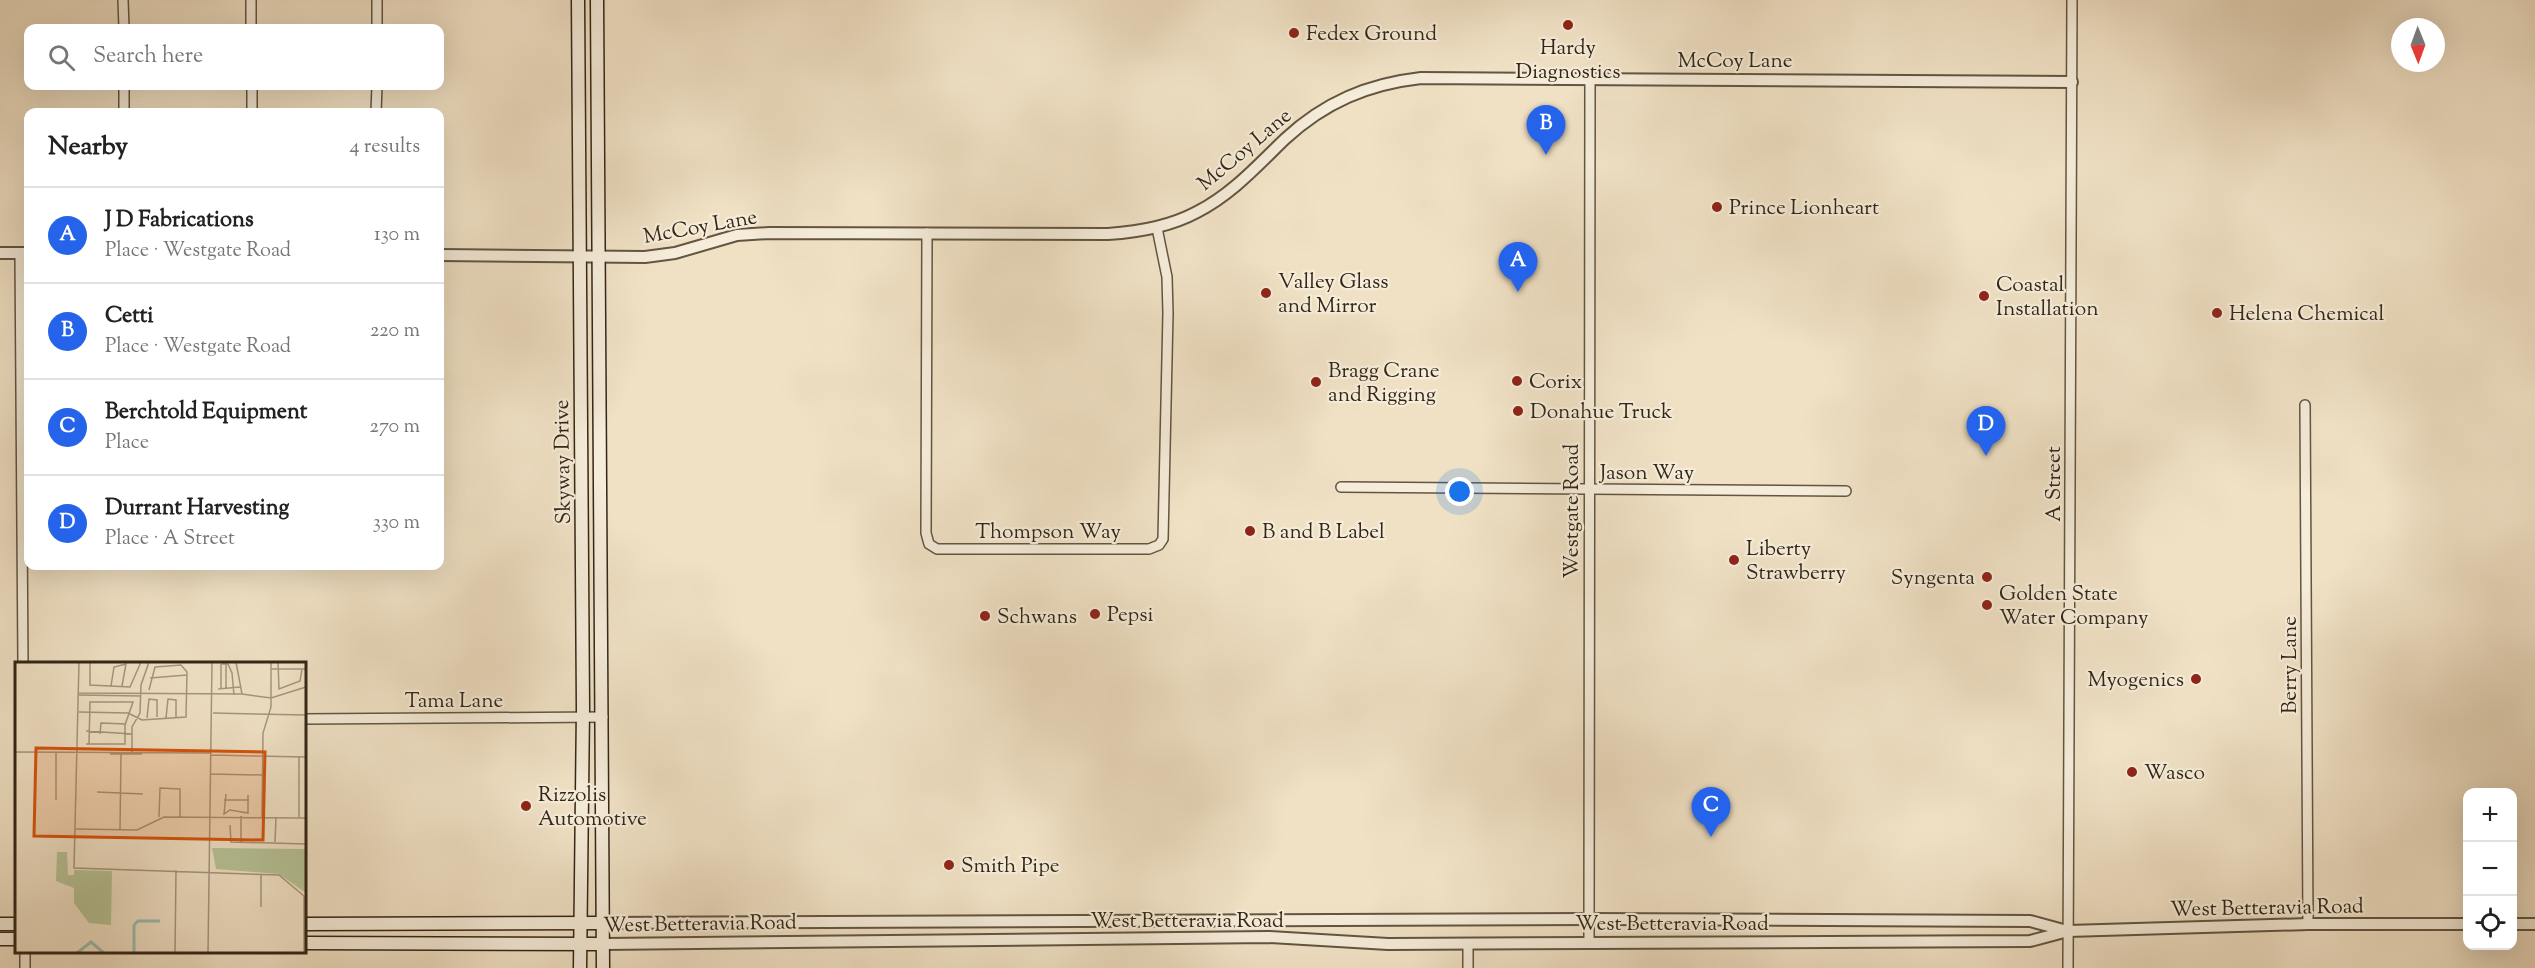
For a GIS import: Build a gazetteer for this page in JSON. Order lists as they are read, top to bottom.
{
  "streets": {
    "main road": ["Skyway Drive", "West Betteravia Road"],
    "street": [
      "McCoy Lane",
      "Jason Way",
      "A Street",
      "Westgate Road",
      "Thompson Way",
      "Berry Lane",
      "Tama Lane"
    ]
  },
  "crossings": [
    ["McCoy Lane", "Skyway Drive"],
    ["McCoy Lane", "A Street"],
    ["McCoy Lane", "Westgate Road"],
    ["McCoy Lane", "Thompson Way"],
    ["Skyway Drive", "Tama Lane"],
    ["Skyway Drive", "West Betteravia Road"],
    ["Jason Way", "Westgate Road"],
    ["A Street", "West Betteravia Road"],
    ["Westgate Road", "West Betteravia Road"],
    ["Berry Lane", "West Betteravia Road"]
  ],
  "places": [
    "Hardy Diagnostics",
    "Fedex Ground",
    "Prince Lionheart",
    "Valley Glass and Mirror",
    "Coastal Installation",
    "Helena Chemical",
    "Corix",
    "Bragg Crane and Rigging",
    "Donahue Truck",
    "B and B Label",
    "Liberty Strawberry",
    "Syngenta",
    "Golden State Water Company",
    "Pepsi",
    "Schwans",
    "Myogenics",
    "Wasco",
    "Rizzolis Automotive",
    "Smith Pipe"
  ],
  "north": "bottom",
  "page": {
    "search": "Search here",
    "pins": [
      "B",
      "A",
      "D",
      "C"
    ],
    "heading": ["Nearby", "4 results"],
    "list": [
      {
        "mark": "A",
        "name": "J D Fabrications",
        "note": "Place · Westgate Road",
        "value": "130 m"
      },
      {
        "mark": "B",
        "name": "Cetti",
        "note": "Place · Westgate Road",
        "value": "220 m"
      },
      {
        "mark": "C",
        "name": "Berchtold Equipment",
        "note": "Place",
        "value": "270 m"
      },
      {
        "mark": "D",
        "name": "Durrant Harvesting",
        "note": "Place · A Street",
        "value": "330 m"
      }
    ],
    "map_buttons": ["+", "−"]
  }
}
